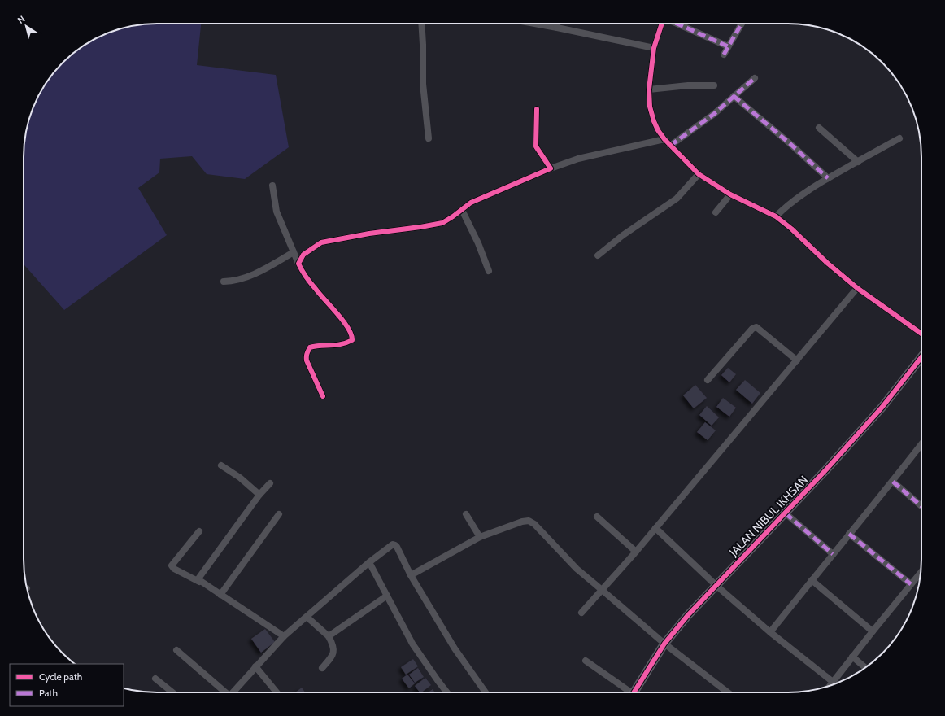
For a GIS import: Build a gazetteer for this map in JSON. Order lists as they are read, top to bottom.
{
  "streets": {
    "street": ["JALAN NIBUL IKHSAN"]
  },
  "legend": ["Cycle path", "Path"],
  "north": "top left"
}
